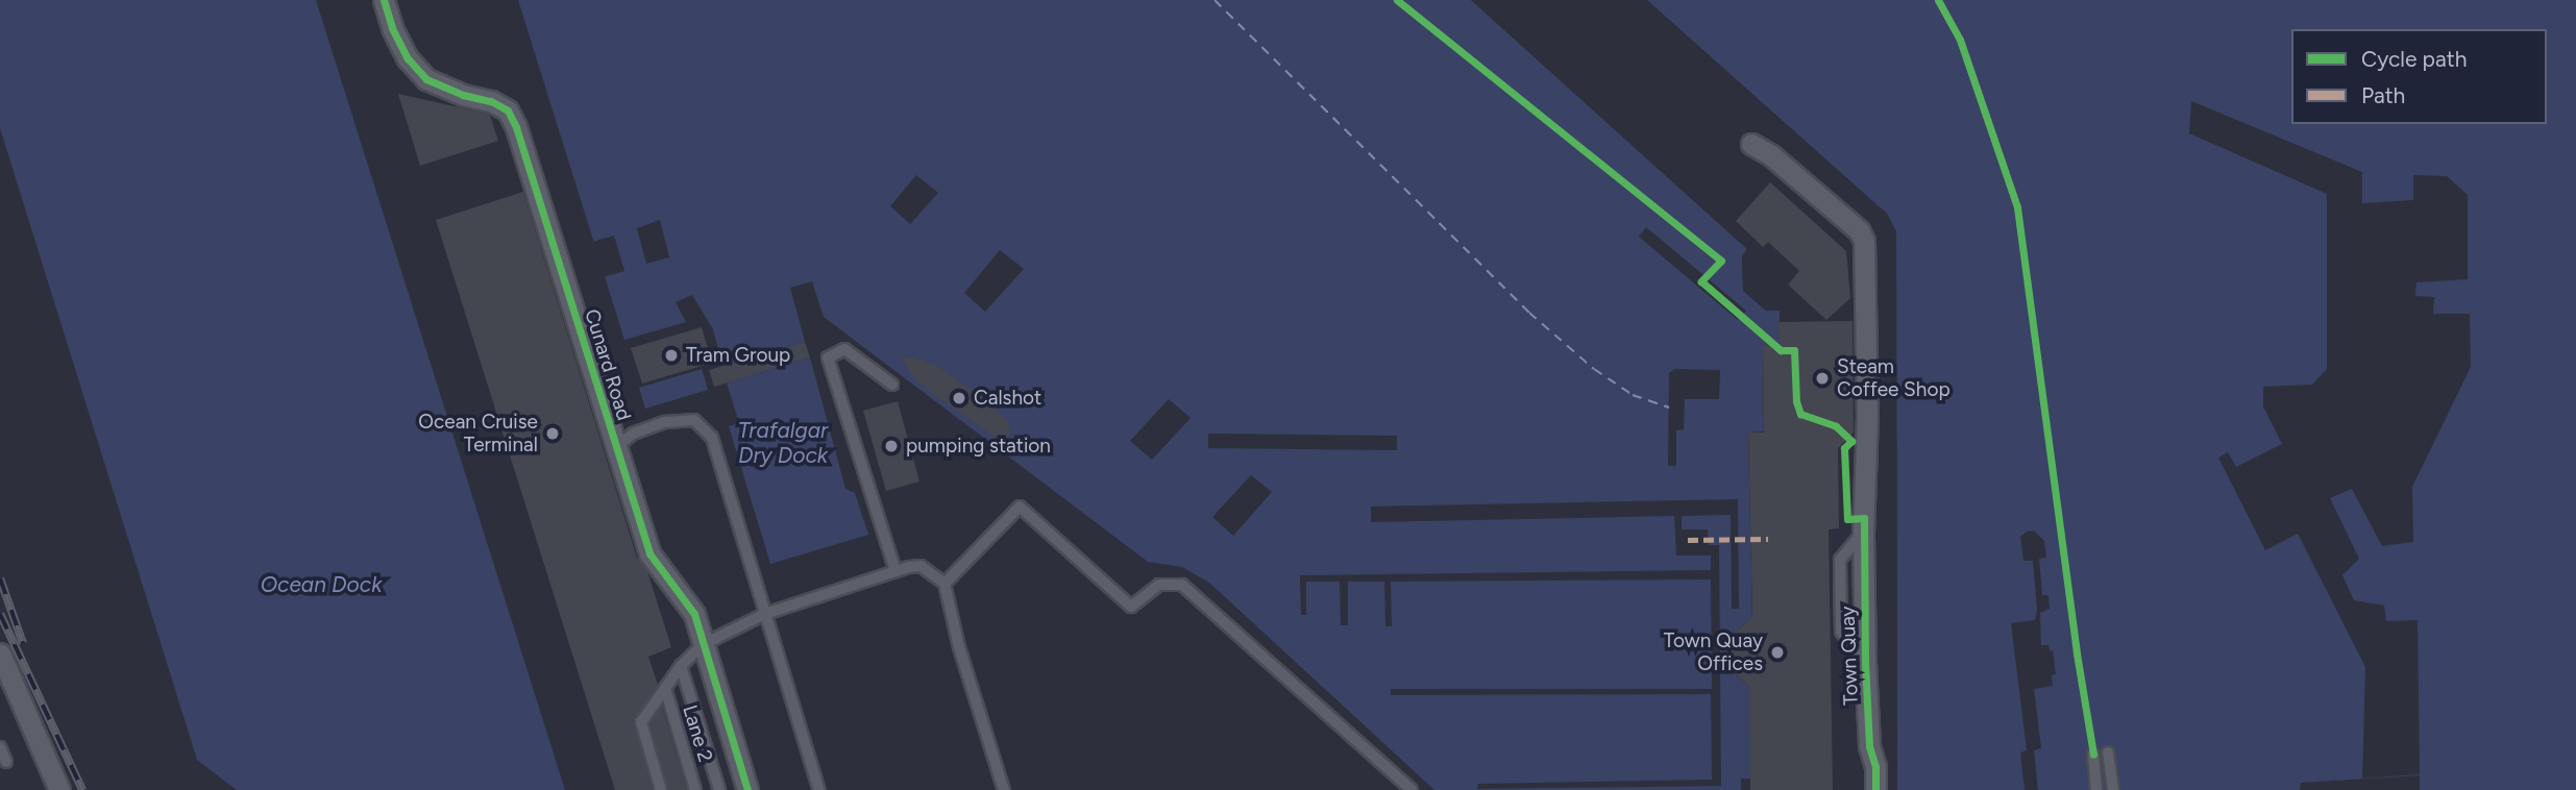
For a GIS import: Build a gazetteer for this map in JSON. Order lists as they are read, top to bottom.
{
  "streets": {
    "street": ["Cunard Road", "Town Quay"],
    "lane": ["Lane 2"]
  },
  "water": ["Trafalgar Dry Dock", "Ocean Dock"],
  "places": [
    "Tram Group",
    "Steam Coffee Shop",
    "Calshot",
    "Ocean Cruise Terminal",
    "pumping station",
    "Town Quay Offices"
  ],
  "legend": ["Cycle path", "Path"]
}
